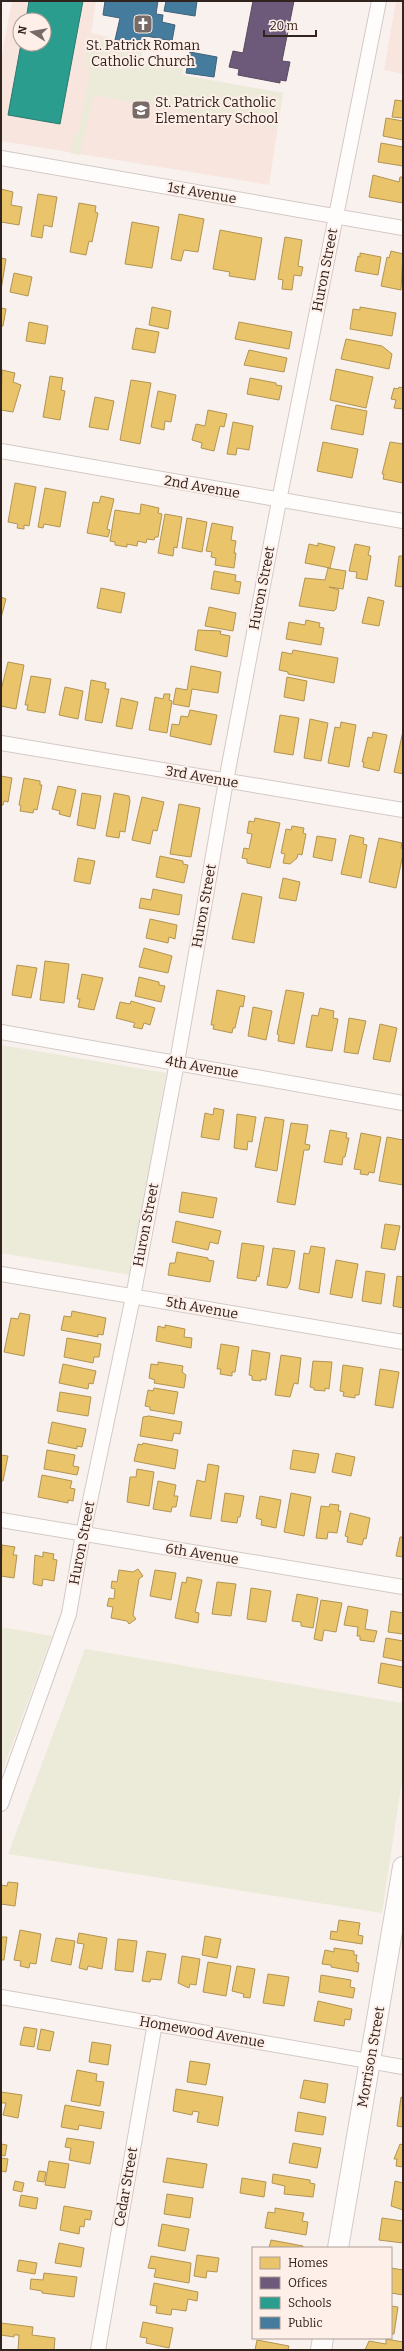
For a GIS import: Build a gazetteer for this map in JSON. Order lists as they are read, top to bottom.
{
  "streets": {
    "street": [
      "1st Avenue",
      "Huron Street",
      "2nd Avenue",
      "3rd Avenue",
      "4th Avenue",
      "5th Avenue",
      "6th Avenue",
      "Homewood Avenue",
      "Morrison Street",
      "Cedar Street"
    ]
  },
  "crossings": [
    ["1st Avenue", "Huron Street"],
    ["Huron Street", "2nd Avenue"],
    ["Huron Street", "3rd Avenue"],
    ["Huron Street", "4th Avenue"],
    ["Huron Street", "5th Avenue"],
    ["Huron Street", "6th Avenue"],
    ["Homewood Avenue", "Morrison Street"],
    ["Homewood Avenue", "Cedar Street"]
  ],
  "places": {
    "church": ["St. Patrick Roman Catholic Church"],
    "school or university": ["St. Patrick Catholic Elementary School"]
  },
  "legend": [
    "Homes",
    "Offices",
    "Schools",
    "Public"
  ],
  "scale_bar": "20 m",
  "north": "left"
}
